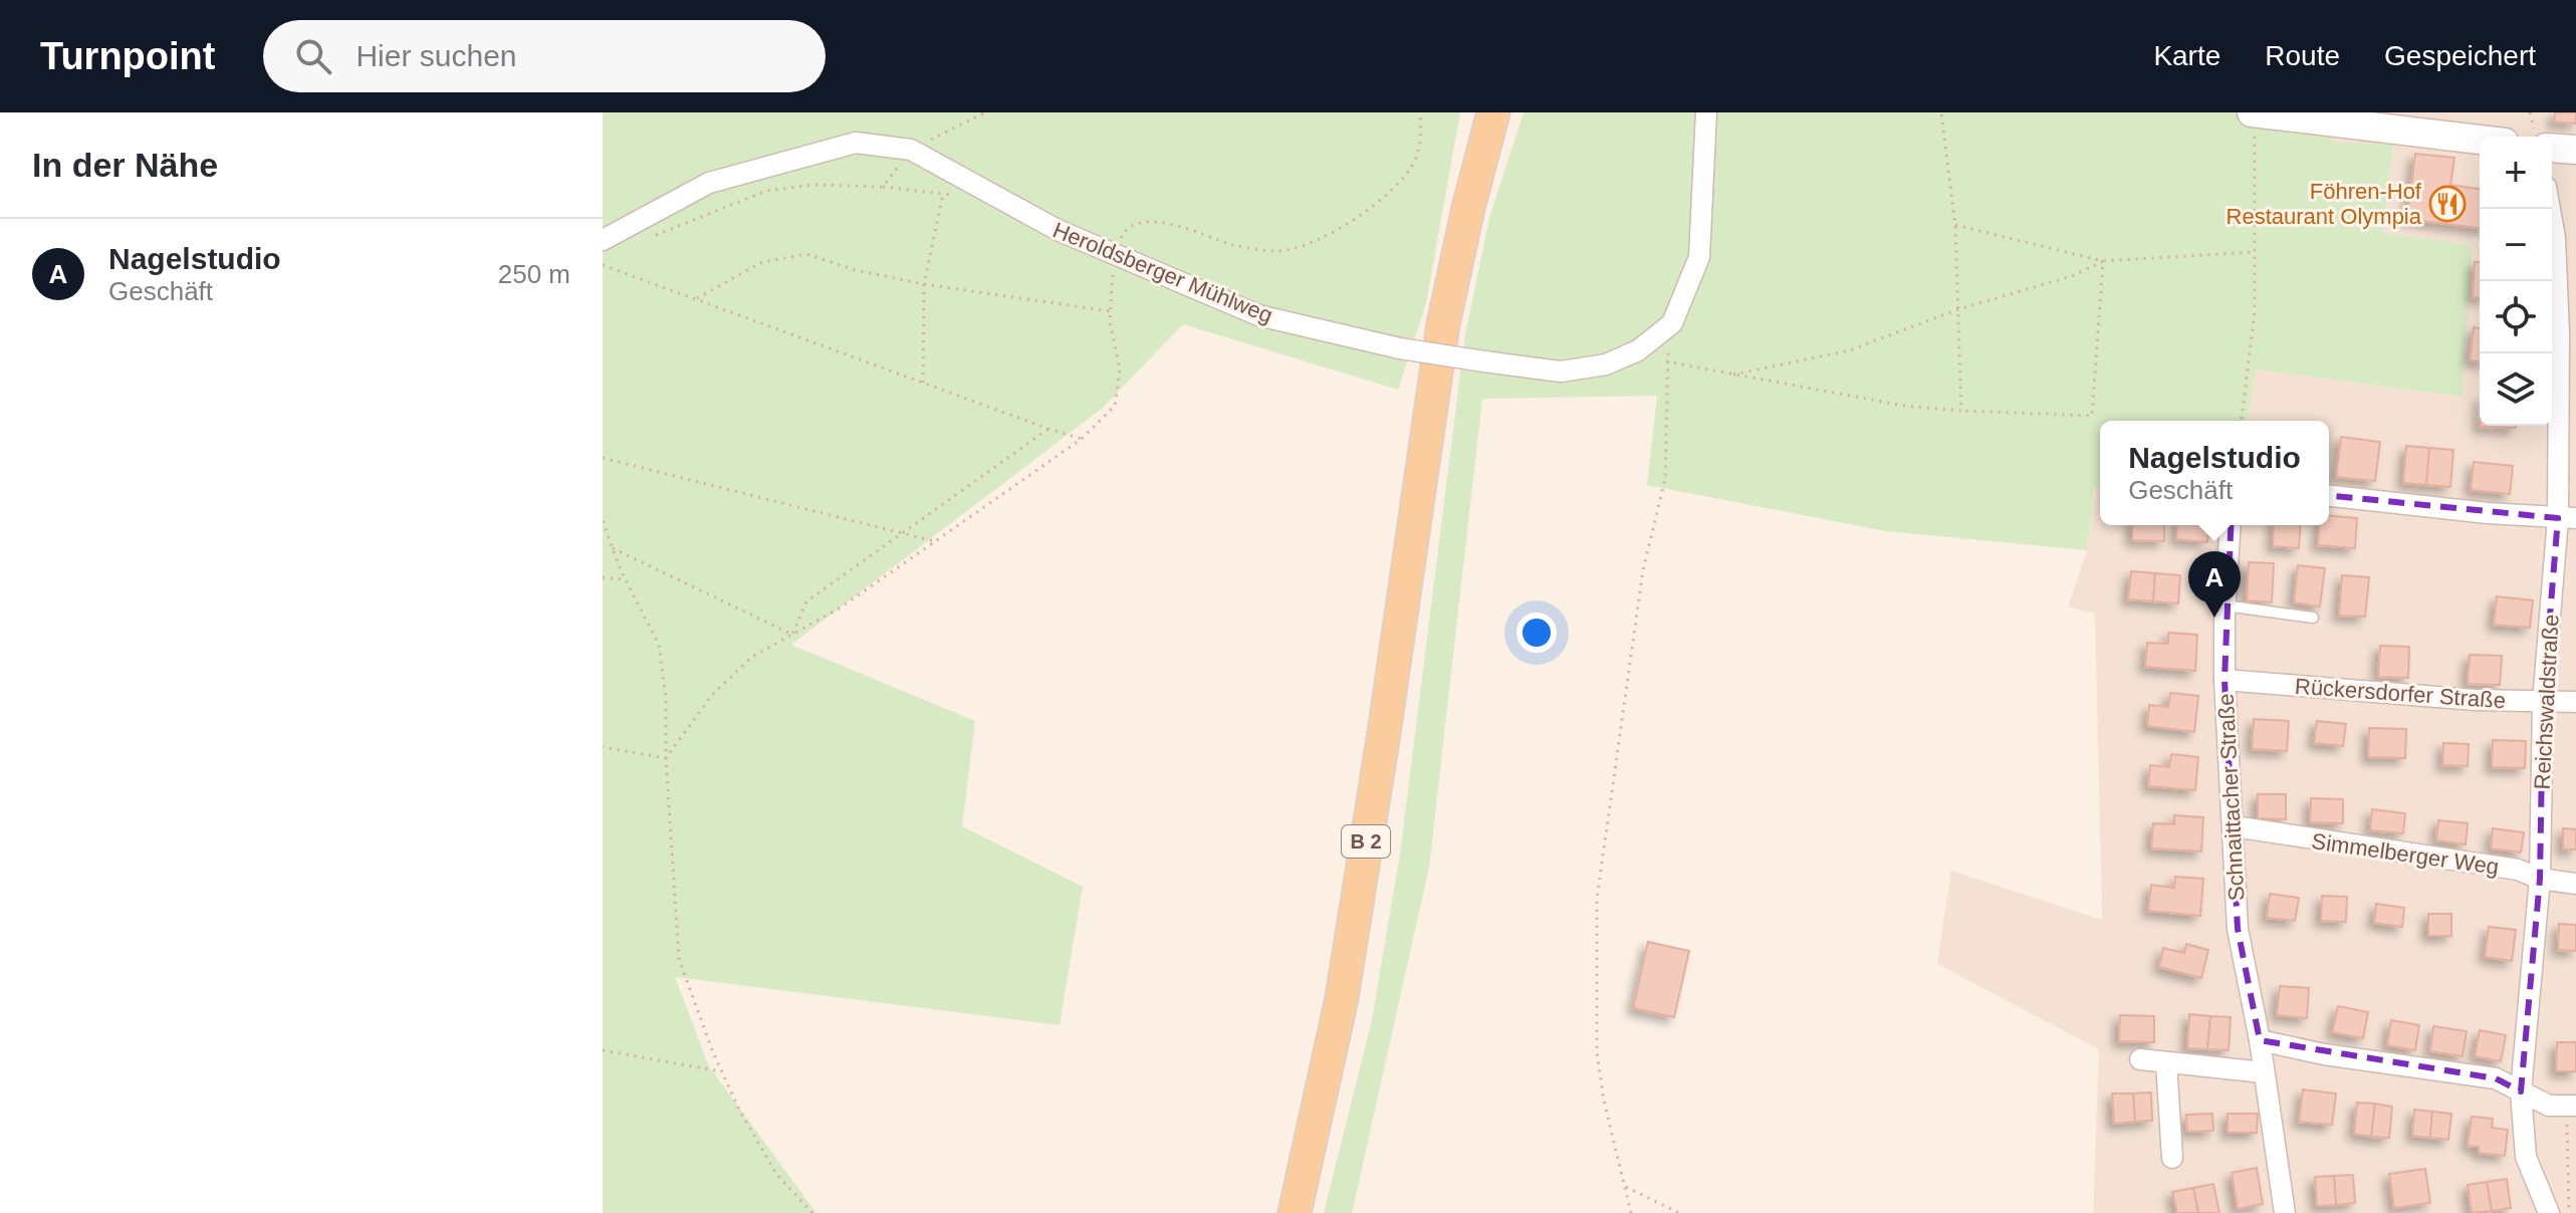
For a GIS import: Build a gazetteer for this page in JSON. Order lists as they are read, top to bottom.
{
  "streets": {
    "main road": ["B 2"],
    "street": [
      "Heroldsberger Mühlweg",
      "Rückersdorfer Straße",
      "Reichswaldstraße",
      "Schnaittacher Straße",
      "Simmelberger Weg"
    ]
  },
  "crossings": [
    ["Rückersdorfer Straße", "Reichswaldstraße"],
    ["Rückersdorfer Straße", "Schnaittacher Straße"],
    ["Reichswaldstraße", "Simmelberger Weg"],
    ["Schnaittacher Straße", "Simmelberger Weg"]
  ],
  "places": {
    "restaurant": ["Föhren-Hof Restaurant Olympia"]
  },
  "page": {
    "header": "Turnpoint",
    "search": "Hier suchen",
    "nav": ["Karte", "Route", "Gespeichert"],
    "heading": "In der Nähe",
    "map_buttons": ["+", "−"],
    "list": [
      {
        "mark": "A",
        "name": "Nagelstudio",
        "note": "Geschäft",
        "value": "250 m"
      }
    ],
    "popup": ["Nagelstudio", "Geschäft"],
    "pins": "A"
  }
}
